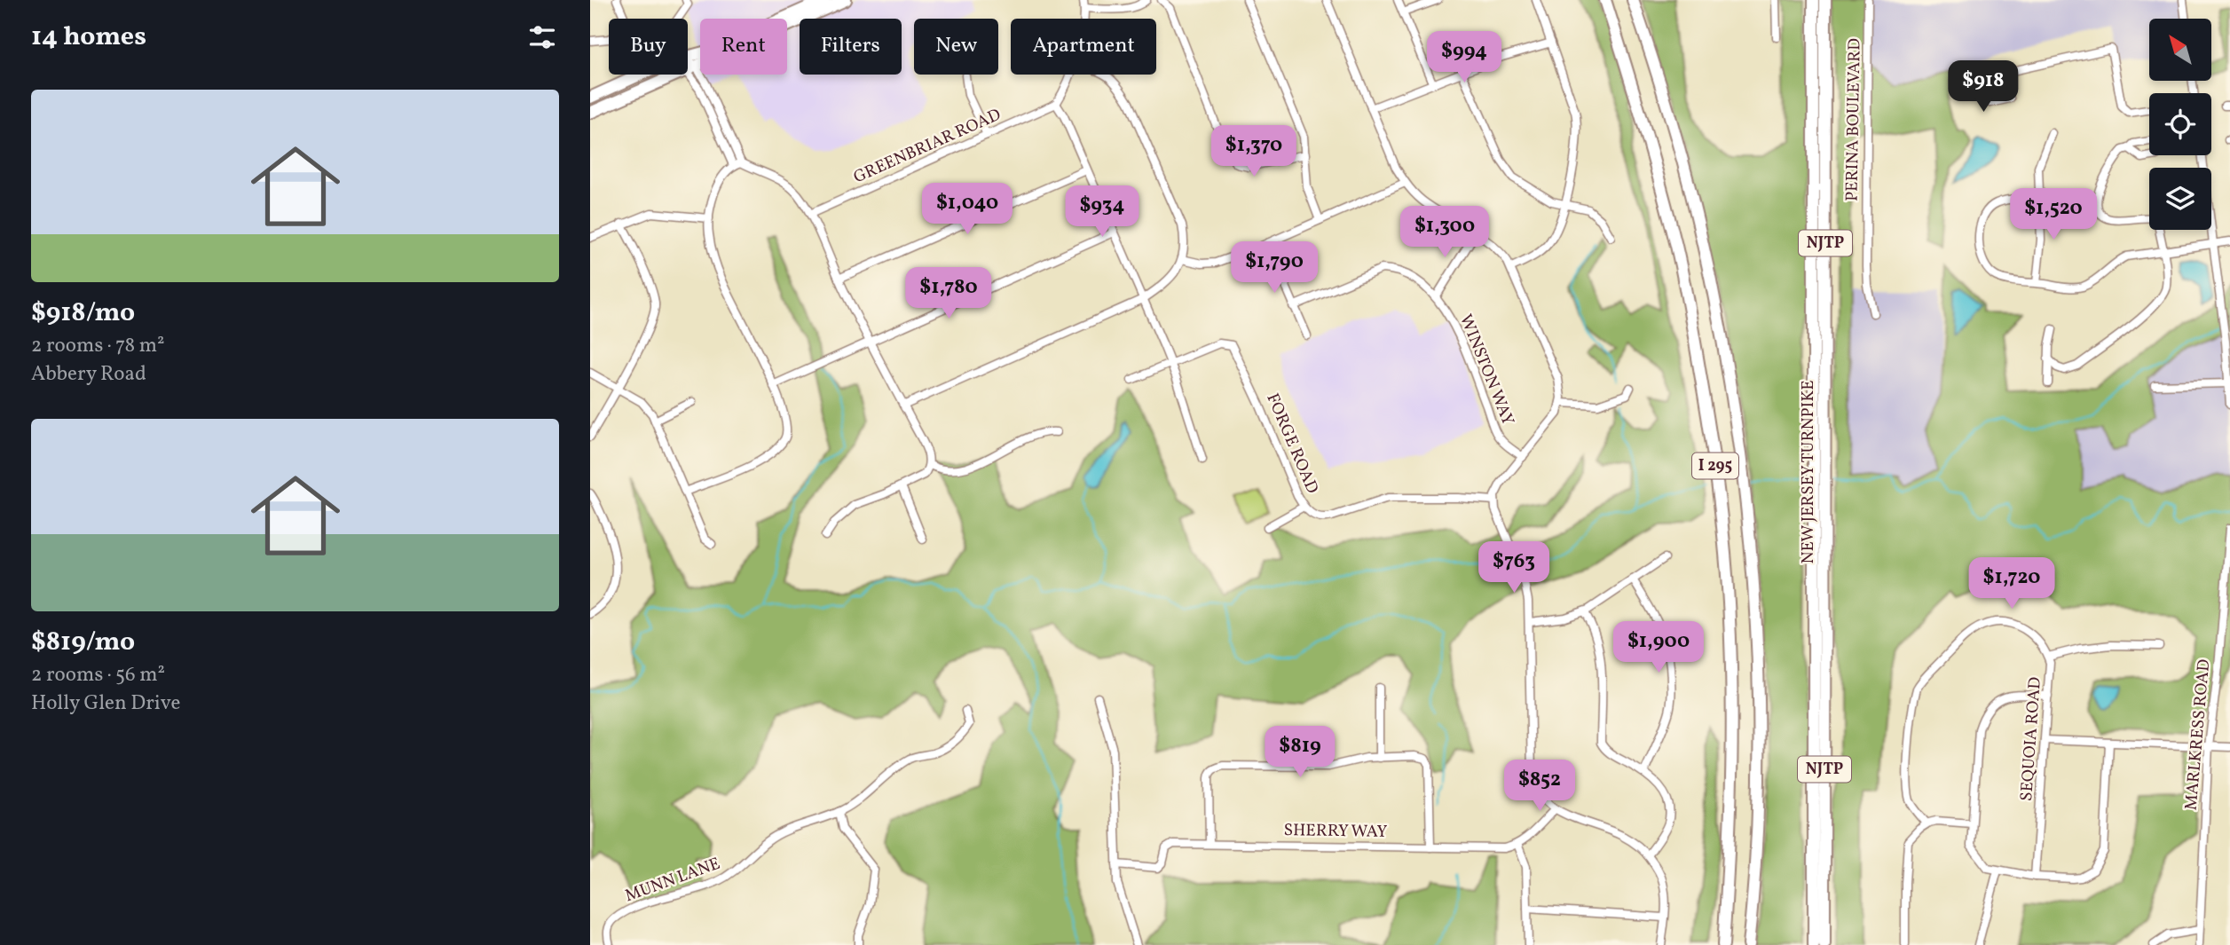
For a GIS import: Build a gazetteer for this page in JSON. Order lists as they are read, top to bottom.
{
  "streets": {
    "highway": ["NJTP", "I 295", "NEW JERSEY TURNPIKE"],
    "street": [
      "PERINA BOULEVARD",
      "GREENBRIAR ROAD",
      "WINSTON WAY",
      "FORGE ROAD",
      "MARLKRESS ROAD",
      "SEQUOIA ROAD",
      "SHERRY WAY",
      "MUNN LANE"
    ]
  },
  "north": "top left",
  "page": {
    "heading": "14 homes",
    "chip": [
      "Buy",
      "Rent",
      "Filters",
      "New",
      "Apartment"
    ],
    "price": [
      "$994",
      "$918",
      "$1,370",
      "$1,040",
      "$934",
      "$1,520",
      "$1,300",
      "$1,790",
      "$1,780",
      "$763",
      "$1,720",
      "$1,900",
      "$819",
      "$852"
    ],
    "list": [
      {
        "name": "$918/mo",
        "note": "2 rooms · 78 m² · Abbery Road"
      },
      {
        "name": "$819/mo",
        "note": "2 rooms · 56 m² · Holly Glen Drive"
      }
    ]
  }
}
